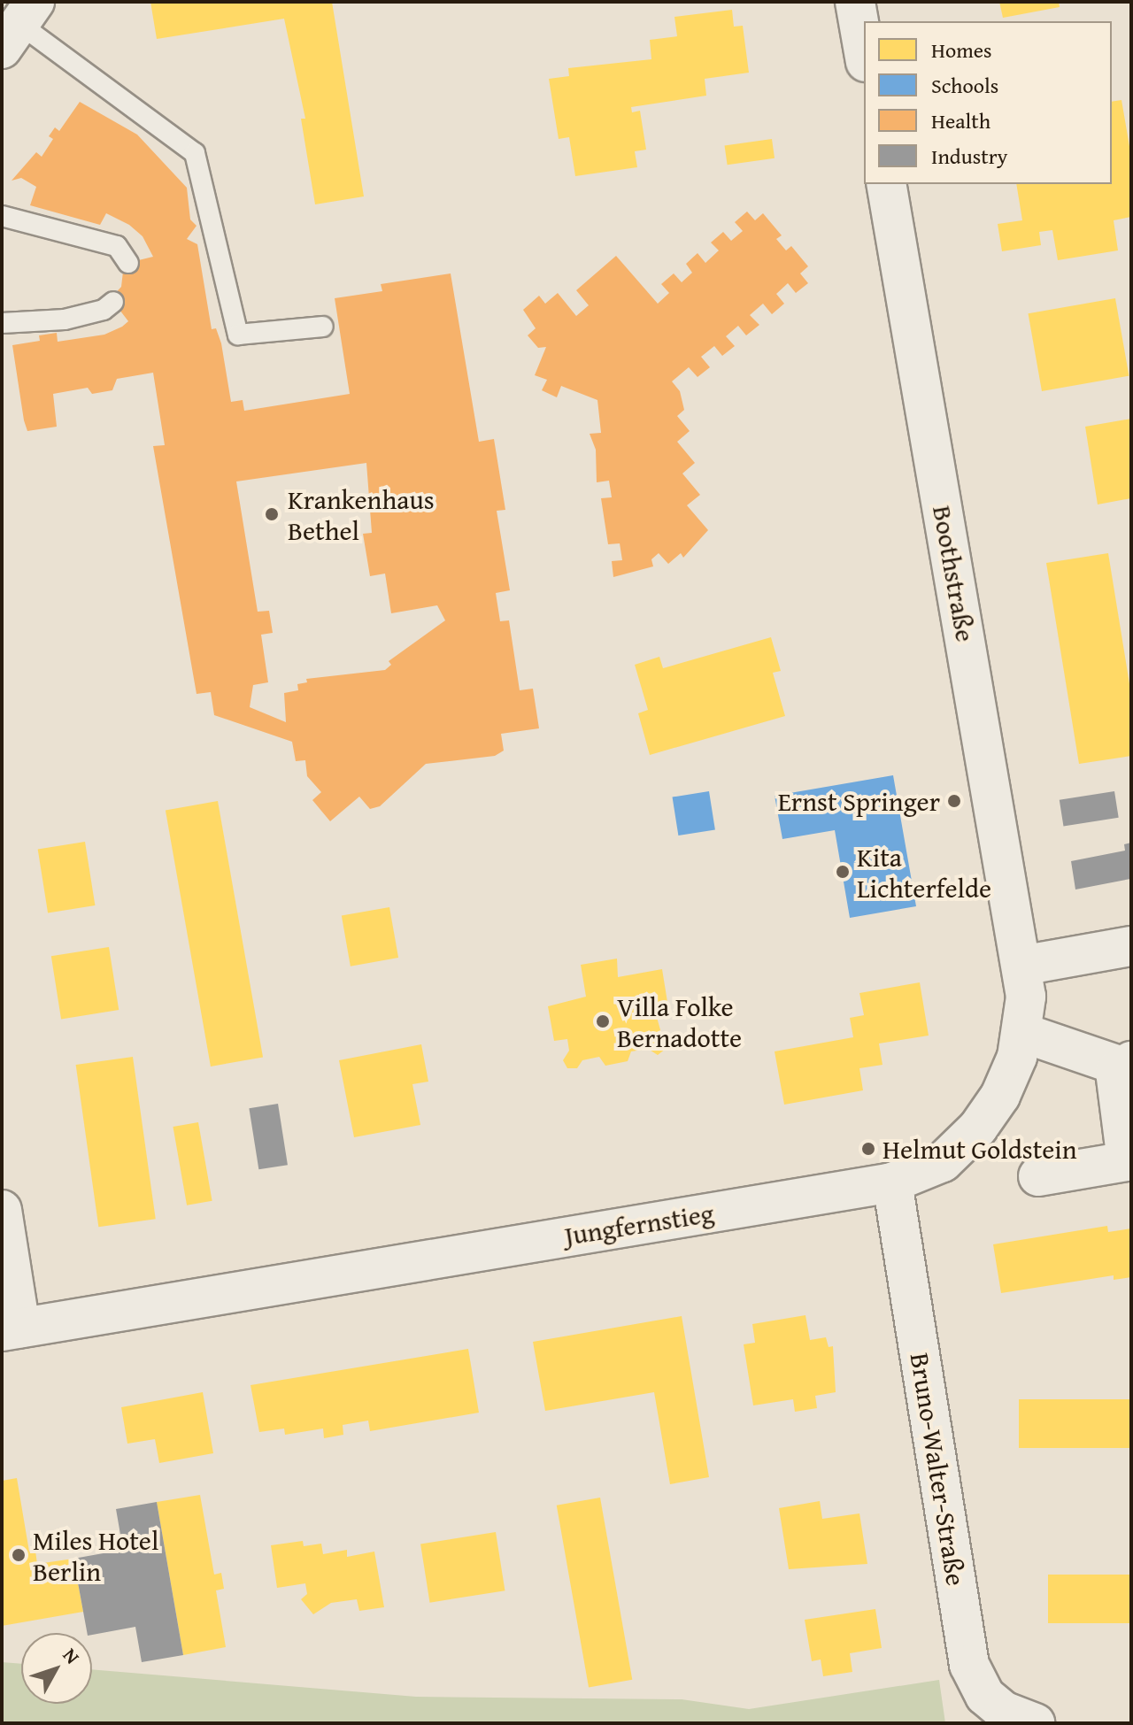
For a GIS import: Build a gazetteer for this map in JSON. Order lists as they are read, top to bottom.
{
  "streets": {
    "street": ["Boothstraße", "Jungfernstieg", "Bruno-Walter-Straße"]
  },
  "crossings": [
    ["Boothstraße", "Jungfernstieg"],
    ["Jungfernstieg", "Bruno-Walter-Straße"]
  ],
  "places": [
    "Krankenhaus Bethel",
    "Ernst Springer",
    "Kita Lichterfelde",
    "Villa Folke Bernadotte",
    "Helmut Goldstein",
    "Miles Hotel Berlin"
  ],
  "legend": [
    "Homes",
    "Schools",
    "Health",
    "Industry"
  ],
  "north": "top right"
}
